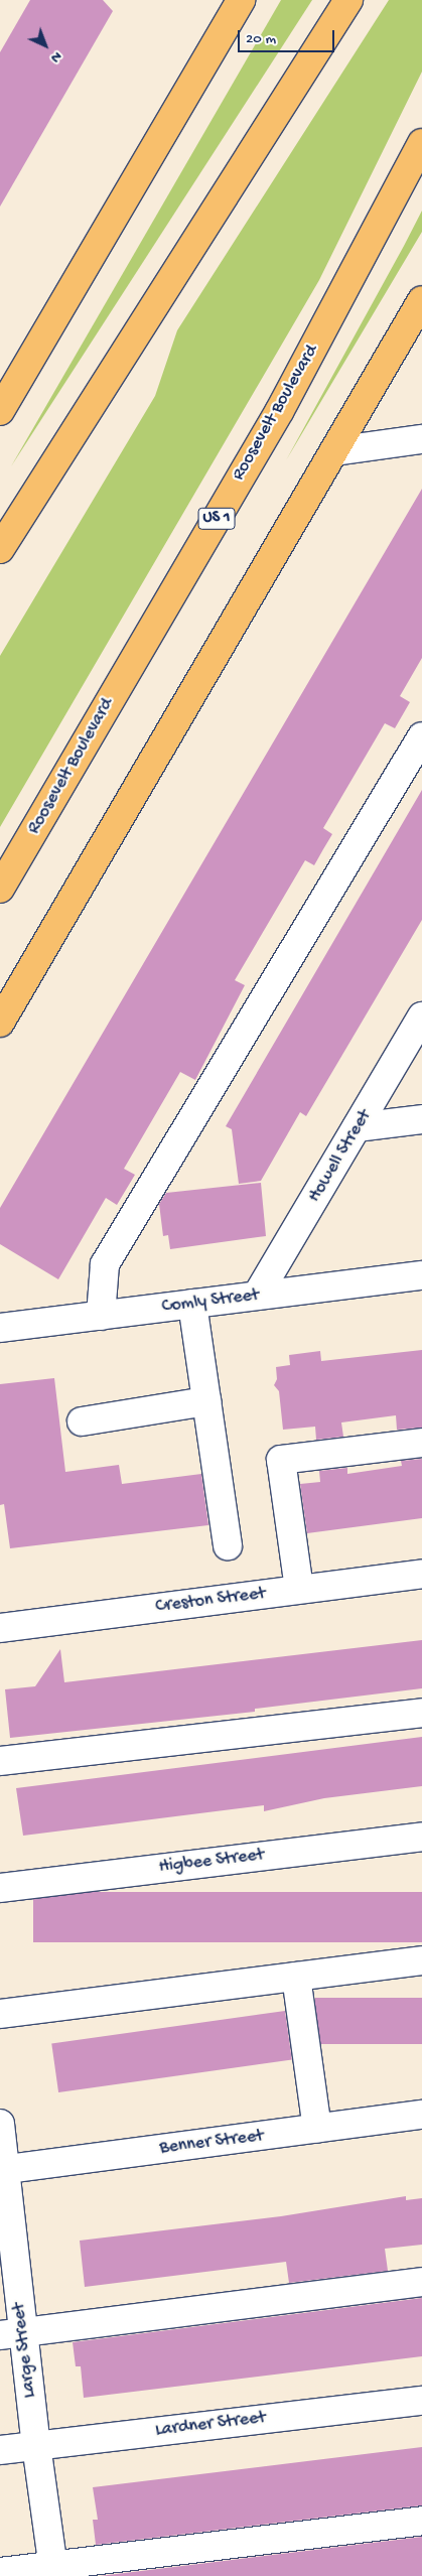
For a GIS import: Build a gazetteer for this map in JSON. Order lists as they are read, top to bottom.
{
  "streets": {
    "highway": ["Roosevelt Boulevard", "US 1"],
    "street": [
      "Howell Street",
      "Comly Street",
      "Creston Street",
      "Higbee Street",
      "Benner Street",
      "Large Street",
      "Lardner Street"
    ]
  },
  "crossings": [
    ["Howell Street", "Comly Street"],
    ["Benner Street", "Large Street"],
    ["Large Street", "Lardner Street"]
  ],
  "scale_bar": "20 m",
  "north": "bottom right"
}
